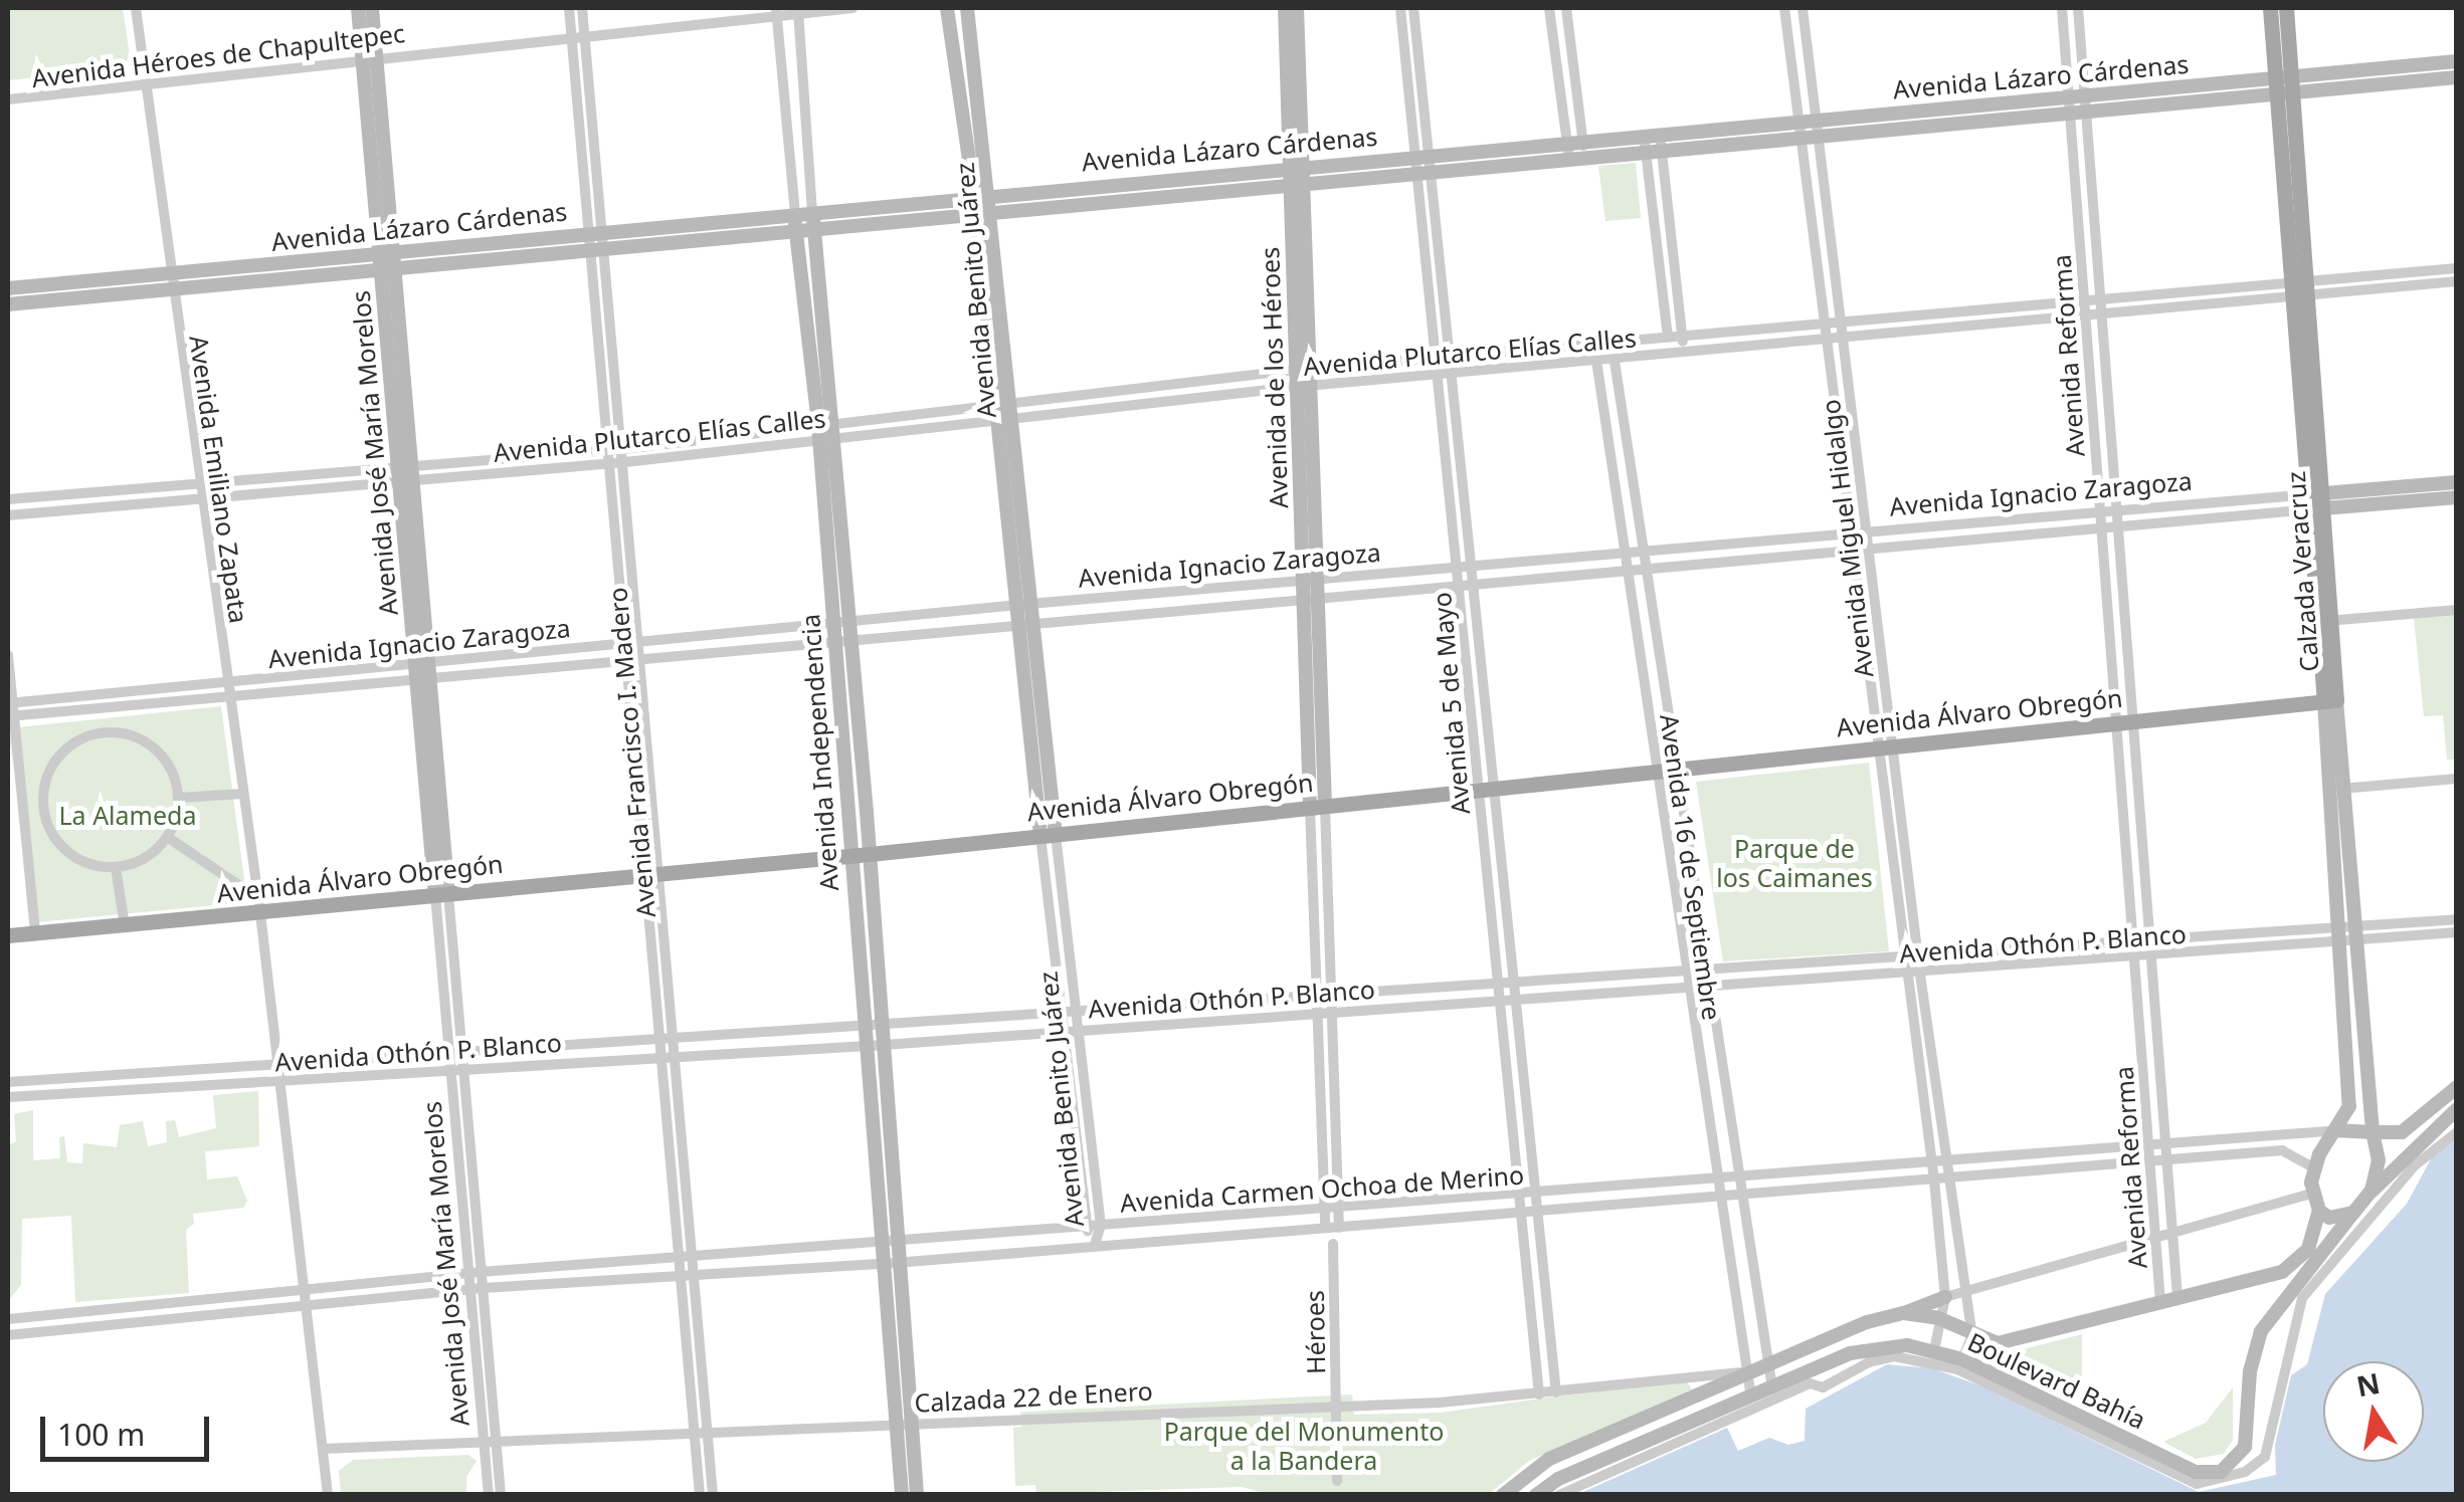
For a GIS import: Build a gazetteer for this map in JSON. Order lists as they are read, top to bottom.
{
  "streets": {
    "main road": [
      "Avenida Lázaro Cárdenas",
      "Avenida Benito Juárez",
      "Avenida de los Héroes",
      "Avenida José María Morelos",
      "Avenida Ignacio Zaragoza",
      "Calzada Veracruz",
      "Avenida Álvaro Obregón",
      "Avenida Independencia",
      "Boulevard Bahía"
    ],
    "street": [
      "Avenida Héroes de Chapultepec",
      "Avenida Plutarco Elías Calles",
      "Avenida Reforma",
      "Avenida Emiliano Zapata",
      "Avenida Miguel Hidalgo",
      "Avenida 5 de Mayo",
      "Avenida Francisco I. Madero",
      "Avenida 16 de Septiembre",
      "Avenida Othón P. Blanco",
      "Avenida Carmen Ochoa de Merino",
      "Héroes",
      "Calzada 22 de Enero"
    ]
  },
  "crossings": [
    ["Avenida Héroes de Chapultepec", "Avenida José María Morelos"],
    ["Avenida Héroes de Chapultepec", "Avenida Emiliano Zapata"],
    ["Avenida Héroes de Chapultepec", "Avenida Francisco I. Madero"],
    ["Avenida Héroes de Chapultepec", "Avenida Independencia"],
    ["Avenida Lázaro Cárdenas", "Avenida Benito Juárez"],
    ["Avenida Lázaro Cárdenas", "Avenida Reforma"],
    ["Avenida Lázaro Cárdenas", "Avenida de los Héroes"],
    ["Avenida Lázaro Cárdenas", "Avenida José María Morelos"],
    ["Avenida Lázaro Cárdenas", "Avenida Emiliano Zapata"],
    ["Avenida Lázaro Cárdenas", "Avenida Miguel Hidalgo"],
    ["Avenida Lázaro Cárdenas", "Calzada Veracruz"],
    ["Avenida Lázaro Cárdenas", "Avenida 5 de Mayo"],
    ["Avenida Lázaro Cárdenas", "Avenida Francisco I. Madero"],
    ["Avenida Lázaro Cárdenas", "Avenida Independencia"],
    ["Avenida Benito Juárez", "Avenida Plutarco Elías Calles"],
    ["Avenida Benito Juárez", "Avenida Ignacio Zaragoza"],
    ["Avenida Benito Juárez", "Avenida Álvaro Obregón"],
    ["Avenida Benito Juárez", "Avenida Othón P. Blanco"],
    ["Avenida Benito Juárez", "Avenida Carmen Ochoa de Merino"],
    ["Avenida Plutarco Elías Calles", "Avenida Reforma"],
    ["Avenida Plutarco Elías Calles", "Avenida de los Héroes"],
    ["Avenida Plutarco Elías Calles", "Avenida José María Morelos"],
    ["Avenida Plutarco Elías Calles", "Avenida Emiliano Zapata"],
    ["Avenida Plutarco Elías Calles", "Avenida Miguel Hidalgo"],
    ["Avenida Plutarco Elías Calles", "Calzada Veracruz"],
    ["Avenida Plutarco Elías Calles", "Avenida 5 de Mayo"],
    ["Avenida Plutarco Elías Calles", "Avenida Francisco I. Madero"],
    ["Avenida Plutarco Elías Calles", "Avenida Independencia"],
    ["Avenida Plutarco Elías Calles", "Avenida 16 de Septiembre"],
    ["Avenida Reforma", "Avenida Ignacio Zaragoza"],
    ["Avenida Reforma", "Avenida Álvaro Obregón"],
    ["Avenida Reforma", "Avenida Othón P. Blanco"],
    ["Avenida Reforma", "Avenida Carmen Ochoa de Merino"],
    ["Avenida Reforma", "Boulevard Bahía"],
    ["Avenida de los Héroes", "Avenida Ignacio Zaragoza"],
    ["Avenida de los Héroes", "Avenida Álvaro Obregón"],
    ["Avenida de los Héroes", "Avenida Othón P. Blanco"],
    ["Avenida de los Héroes", "Avenida Carmen Ochoa de Merino"],
    ["Avenida José María Morelos", "Avenida Ignacio Zaragoza"],
    ["Avenida José María Morelos", "Avenida Álvaro Obregón"],
    ["Avenida José María Morelos", "Avenida Othón P. Blanco"],
    ["Avenida José María Morelos", "Avenida Carmen Ochoa de Merino"],
    ["Avenida José María Morelos", "Calzada 22 de Enero"],
    ["Avenida Emiliano Zapata", "Avenida Ignacio Zaragoza"],
    ["Avenida Emiliano Zapata", "Avenida Álvaro Obregón"],
    ["Avenida Emiliano Zapata", "Avenida Othón P. Blanco"],
    ["Avenida Emiliano Zapata", "Avenida Carmen Ochoa de Merino"],
    ["Avenida Emiliano Zapata", "Calzada 22 de Enero"],
    ["Avenida Ignacio Zaragoza", "Avenida Miguel Hidalgo"],
    ["Avenida Ignacio Zaragoza", "Calzada Veracruz"],
    ["Avenida Ignacio Zaragoza", "Avenida 5 de Mayo"],
    ["Avenida Ignacio Zaragoza", "Avenida Francisco I. Madero"],
    ["Avenida Ignacio Zaragoza", "Avenida Independencia"],
    ["Avenida Ignacio Zaragoza", "Avenida 16 de Septiembre"],
    ["Avenida Miguel Hidalgo", "Avenida Álvaro Obregón"],
    ["Avenida Miguel Hidalgo", "Avenida Othón P. Blanco"],
    ["Avenida Miguel Hidalgo", "Avenida Carmen Ochoa de Merino"],
    ["Avenida Miguel Hidalgo", "Boulevard Bahía"],
    ["Calzada Veracruz", "Avenida Álvaro Obregón"],
    ["Calzada Veracruz", "Avenida Othón P. Blanco"],
    ["Calzada Veracruz", "Avenida Carmen Ochoa de Merino"],
    ["Calzada Veracruz", "Boulevard Bahía"],
    ["Avenida 5 de Mayo", "Avenida Álvaro Obregón"],
    ["Avenida 5 de Mayo", "Avenida Othón P. Blanco"],
    ["Avenida 5 de Mayo", "Avenida Carmen Ochoa de Merino"],
    ["Avenida 5 de Mayo", "Calzada 22 de Enero"],
    ["Avenida Álvaro Obregón", "Avenida Francisco I. Madero"],
    ["Avenida Álvaro Obregón", "Avenida Independencia"],
    ["Avenida Álvaro Obregón", "Avenida 16 de Septiembre"],
    ["Avenida Francisco I. Madero", "Avenida Othón P. Blanco"],
    ["Avenida Francisco I. Madero", "Avenida Carmen Ochoa de Merino"],
    ["Avenida Francisco I. Madero", "Calzada 22 de Enero"],
    ["Avenida Independencia", "Avenida Othón P. Blanco"],
    ["Avenida Independencia", "Avenida Carmen Ochoa de Merino"],
    ["Avenida Independencia", "Calzada 22 de Enero"],
    ["Avenida 16 de Septiembre", "Avenida Othón P. Blanco"],
    ["Avenida 16 de Septiembre", "Avenida Carmen Ochoa de Merino"],
    ["Avenida 16 de Septiembre", "Boulevard Bahía"],
    ["Avenida 16 de Septiembre", "Calzada 22 de Enero"],
    ["Avenida Carmen Ochoa de Merino", "Boulevard Bahía"],
    ["Héroes", "Calzada 22 de Enero"],
    ["Boulevard Bahía", "Calzada 22 de Enero"]
  ],
  "parks": ["La Alameda", "Parque de los Caimanes", "Parque del Monumento a la Bandera"],
  "scale_bar": "100 m",
  "north": "top"
}
